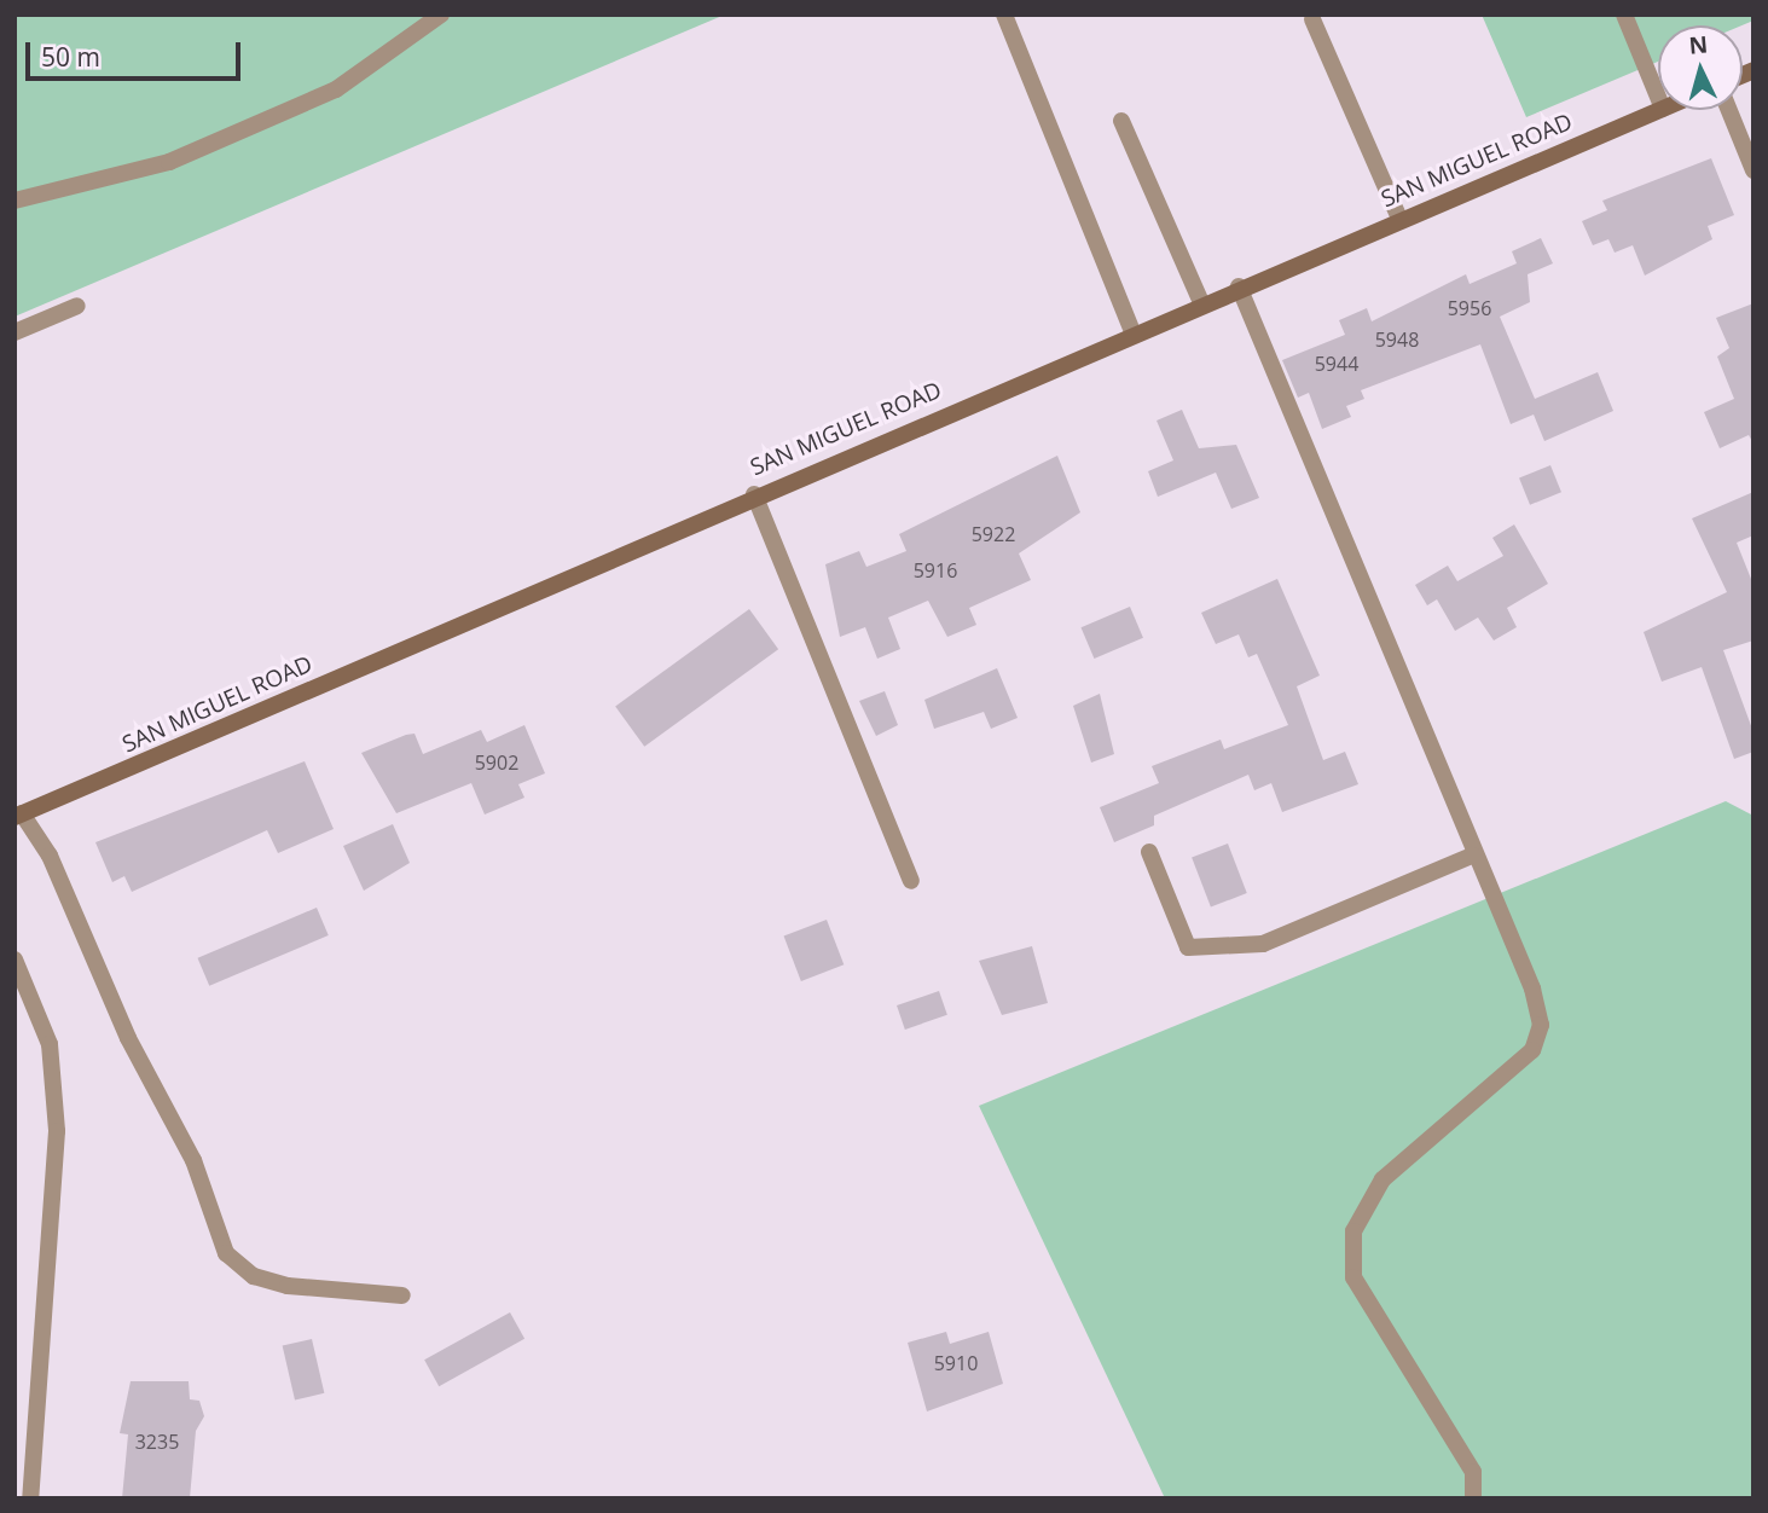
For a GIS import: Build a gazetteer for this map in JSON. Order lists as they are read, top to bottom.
{
  "streets": {
    "street": ["SAN MIGUEL ROAD"]
  },
  "house_numbers": [
    "5956",
    "5948",
    "5944",
    "5922",
    "5916",
    "5902",
    "5910",
    "3235"
  ],
  "scale_bar": "50 m",
  "north": "top"
}
